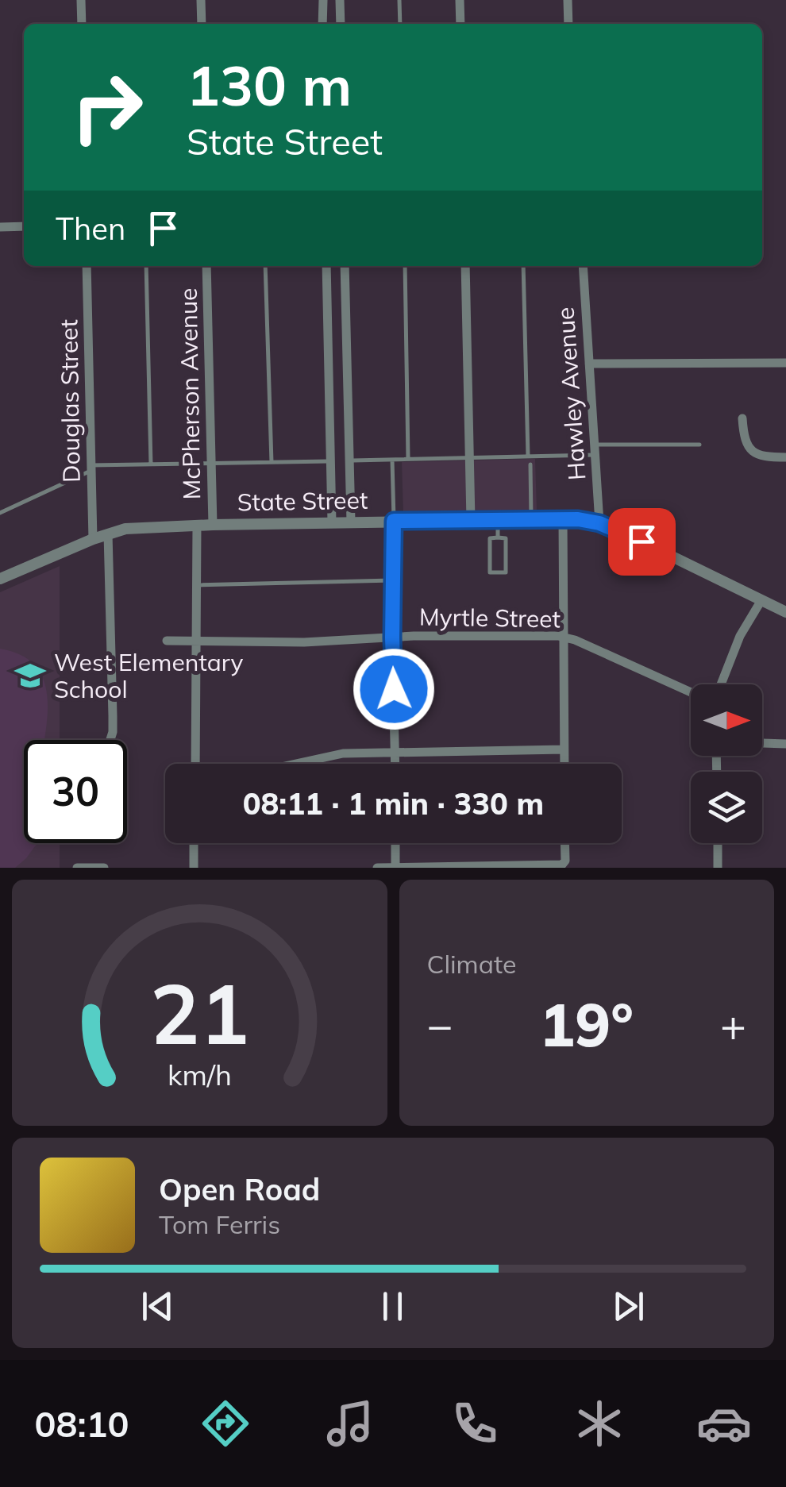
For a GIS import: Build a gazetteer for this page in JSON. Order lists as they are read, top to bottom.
{
  "streets": {
    "street": [
      "McPherson Avenue",
      "Hawley Avenue",
      "Douglas Street",
      "State Street",
      "Myrtle Street"
    ]
  },
  "crossings": [
    ["McPherson Avenue", "State Street"],
    ["Hawley Avenue", "State Street"],
    ["Douglas Street", "State Street"]
  ],
  "places": {
    "school or university": ["West Elementary School"]
  },
  "north": "right",
  "page": {
    "turn": ["130 m", "State Street"],
    "then": "Then",
    "limit": "30",
    "trip": "08:11 · 1 min · 330 m",
    "tile": "Climate",
    "heat": ["−", "19°", "+"],
    "song": ["Open Road", "Tom Ferris"],
    "tabs": "08:10",
    "gauge": ["21", "km/h"]
  }
}
